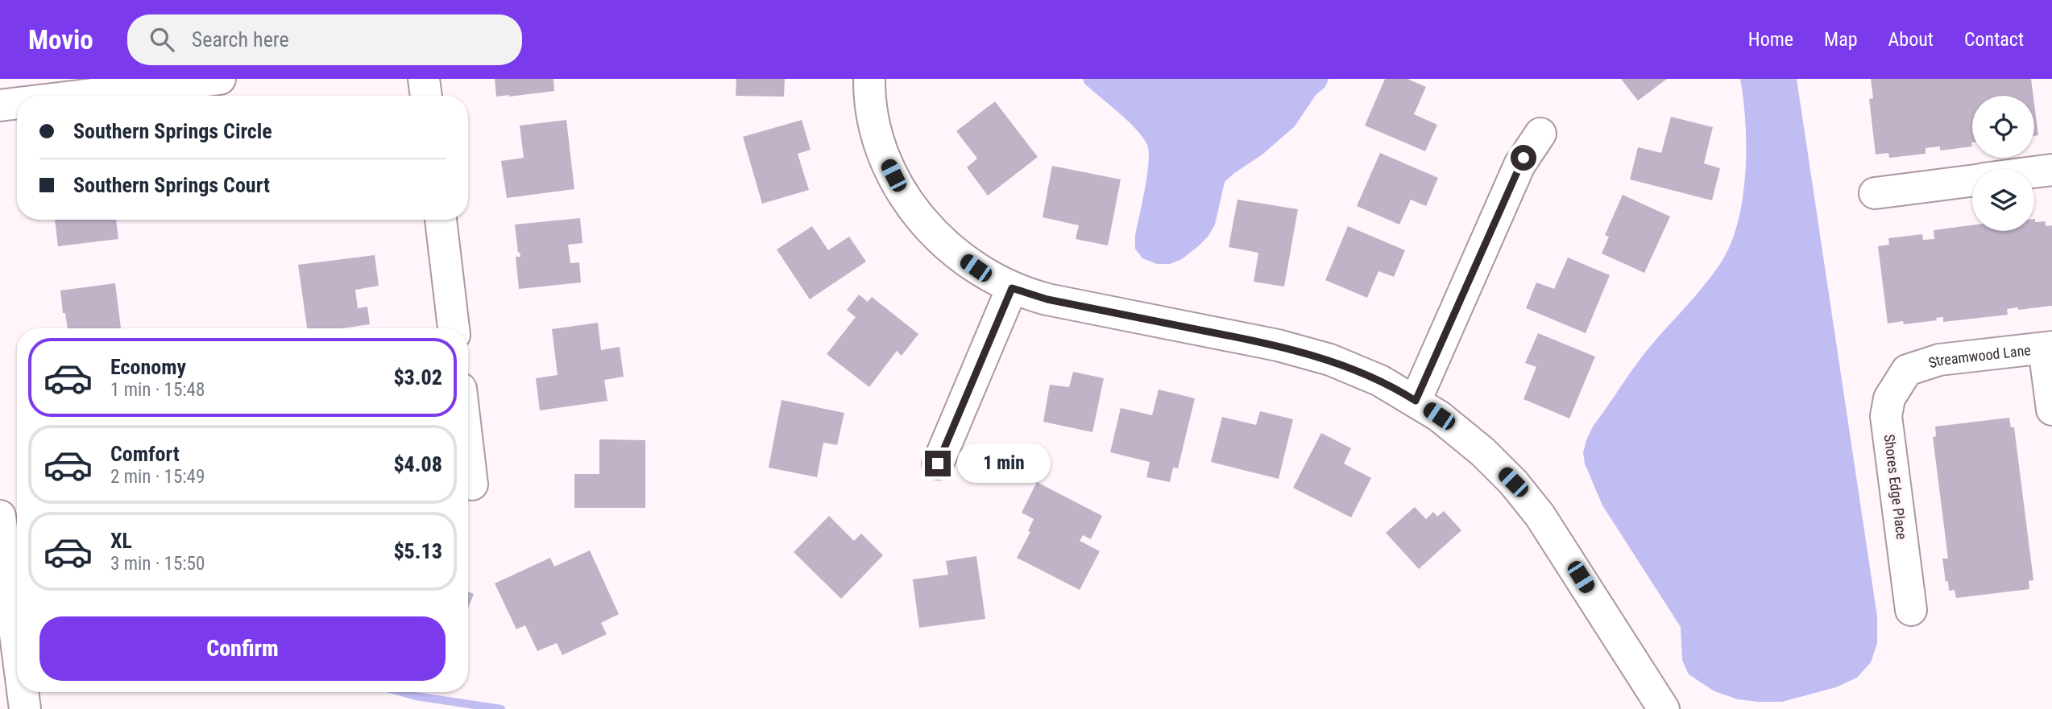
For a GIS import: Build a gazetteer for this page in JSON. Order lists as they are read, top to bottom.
{
  "streets": {
    "street": ["Streamwood Lane", "Shores Edge Place"]
  },
  "crossings": [
    ["Streamwood Lane", "Shores Edge Place"]
  ],
  "page": {
    "header": "Movio",
    "search": "Search here",
    "nav": [
      "Home",
      "Map",
      "About",
      "Contact"
    ],
    "banner": ["Southern Springs Circle", "Southern Springs Court"],
    "list": [
      {
        "name": "Economy",
        "note": "1 min · 15:48",
        "value": "$3.02"
      },
      {
        "name": "Comfort",
        "note": "2 min · 15:49",
        "value": "$4.08"
      },
      {
        "name": "XL",
        "note": "3 min · 15:50",
        "value": "$5.13"
      }
    ],
    "bubble": "1 min",
    "buttons": "Confirm"
  }
}
